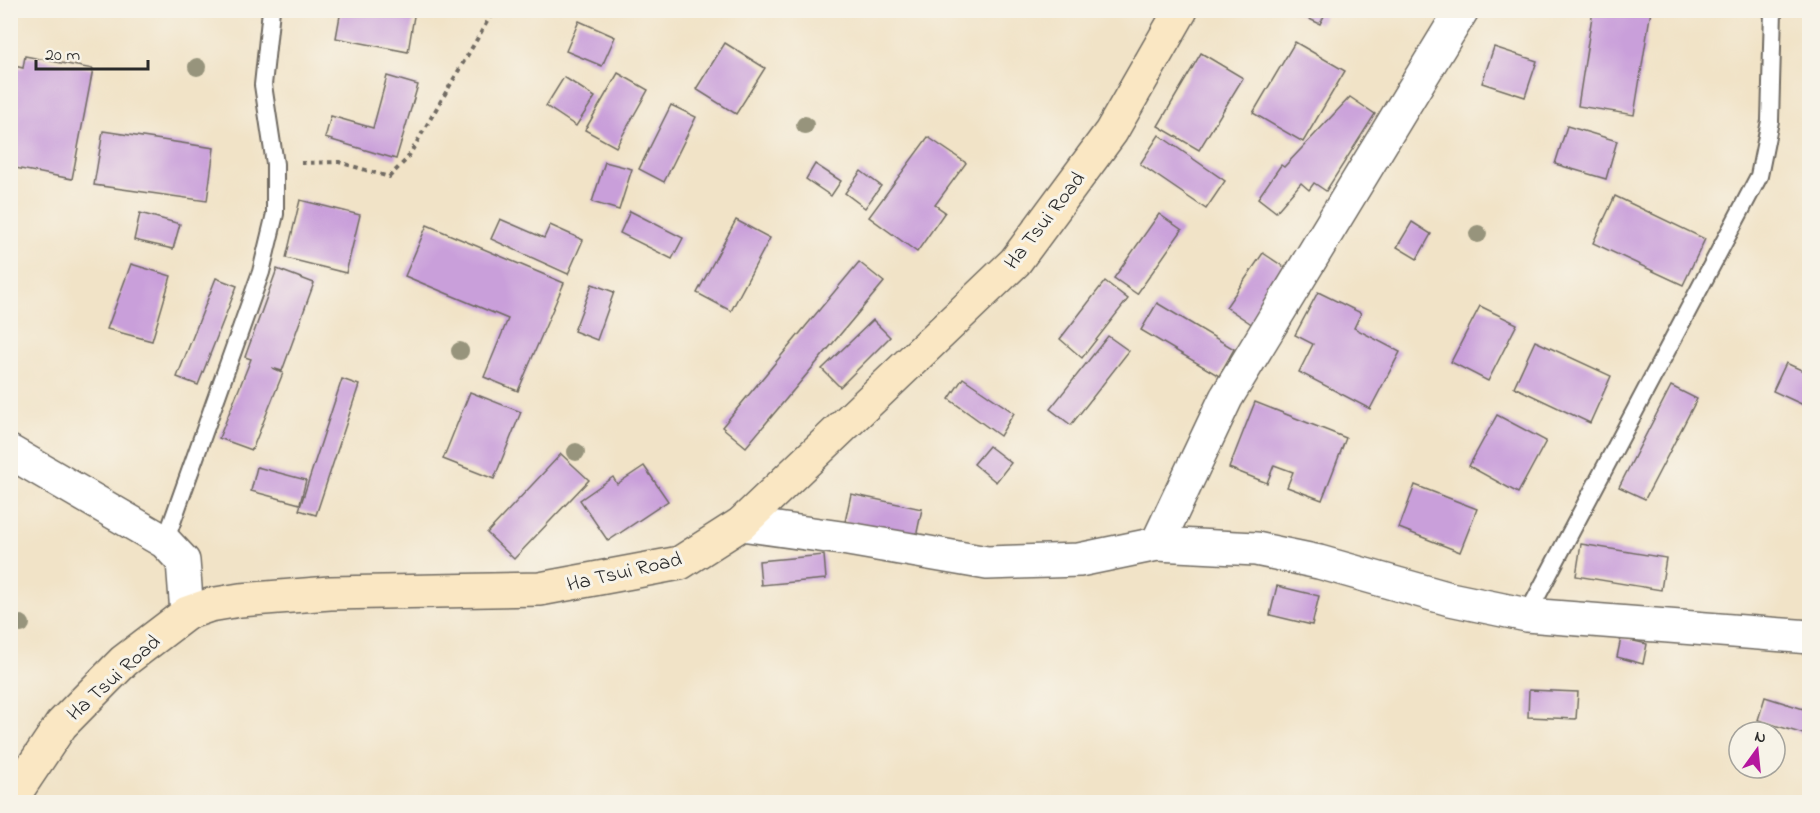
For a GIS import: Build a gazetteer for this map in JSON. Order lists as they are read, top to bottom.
{
  "streets": {
    "street": ["Ha Tsui Road"]
  },
  "scale_bar": "20 m",
  "north": "top"
}
